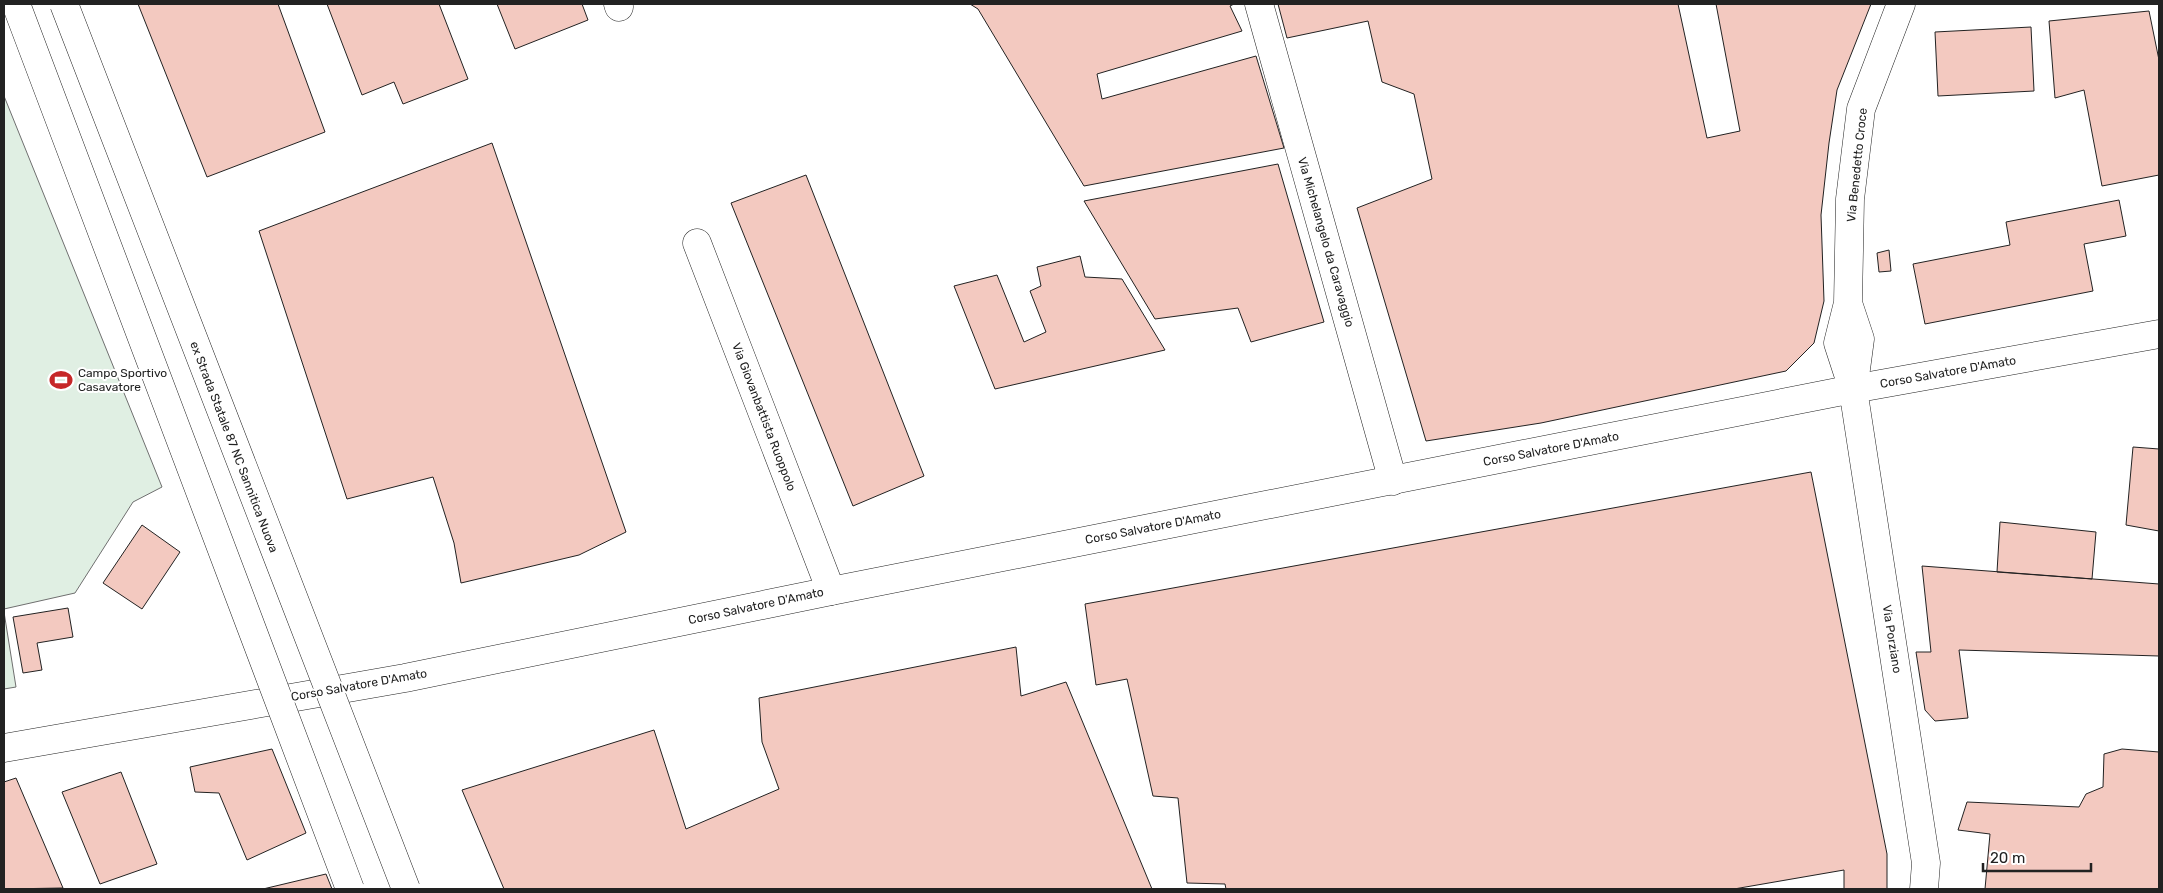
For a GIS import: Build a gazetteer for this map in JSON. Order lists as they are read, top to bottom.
{
  "streets": {
    "main road": [
      "Via Benedetto Croce",
      "Via Michelangelo da Caravaggio",
      "Corso Salvatore D'Amato",
      "Via Giovanbattista Ruoppolo",
      "ex Strada Statale 87 NC Sannitica Nuova",
      "Via Porziano"
    ]
  },
  "crossings": [
    ["Via Benedetto Croce", "Corso Salvatore D'Amato"],
    ["Via Benedetto Croce", "Via Porziano"],
    ["Via Michelangelo da Caravaggio", "Corso Salvatore D'Amato"],
    ["Corso Salvatore D'Amato", "Via Giovanbattista Ruoppolo"],
    ["Corso Salvatore D'Amato", "Via Porziano"]
  ],
  "places": {
    "sports": ["Campo Sportivo Casavatore"]
  },
  "scale_bar": "20 m"
}
